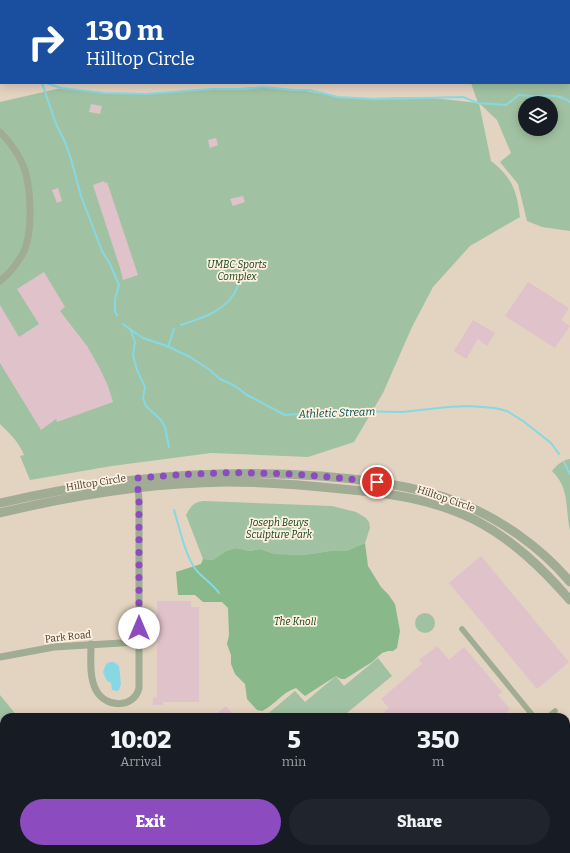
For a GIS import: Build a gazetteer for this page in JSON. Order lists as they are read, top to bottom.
{
  "streets": {
    "street": ["Hilltop Circle", "Park Road"]
  },
  "water": ["Athletic Stream"],
  "parks": ["UMBC Sports Complex", "Joseph Beuys Sculpture Park", "The Knoll"],
  "page": {
    "turn": ["130 m", "Hilltop Circle"],
    "eta": [
      "10:02",
      "Arrival",
      "5",
      "min",
      "350",
      "m"
    ],
    "buttons": ["Exit", "Share"]
  }
}
